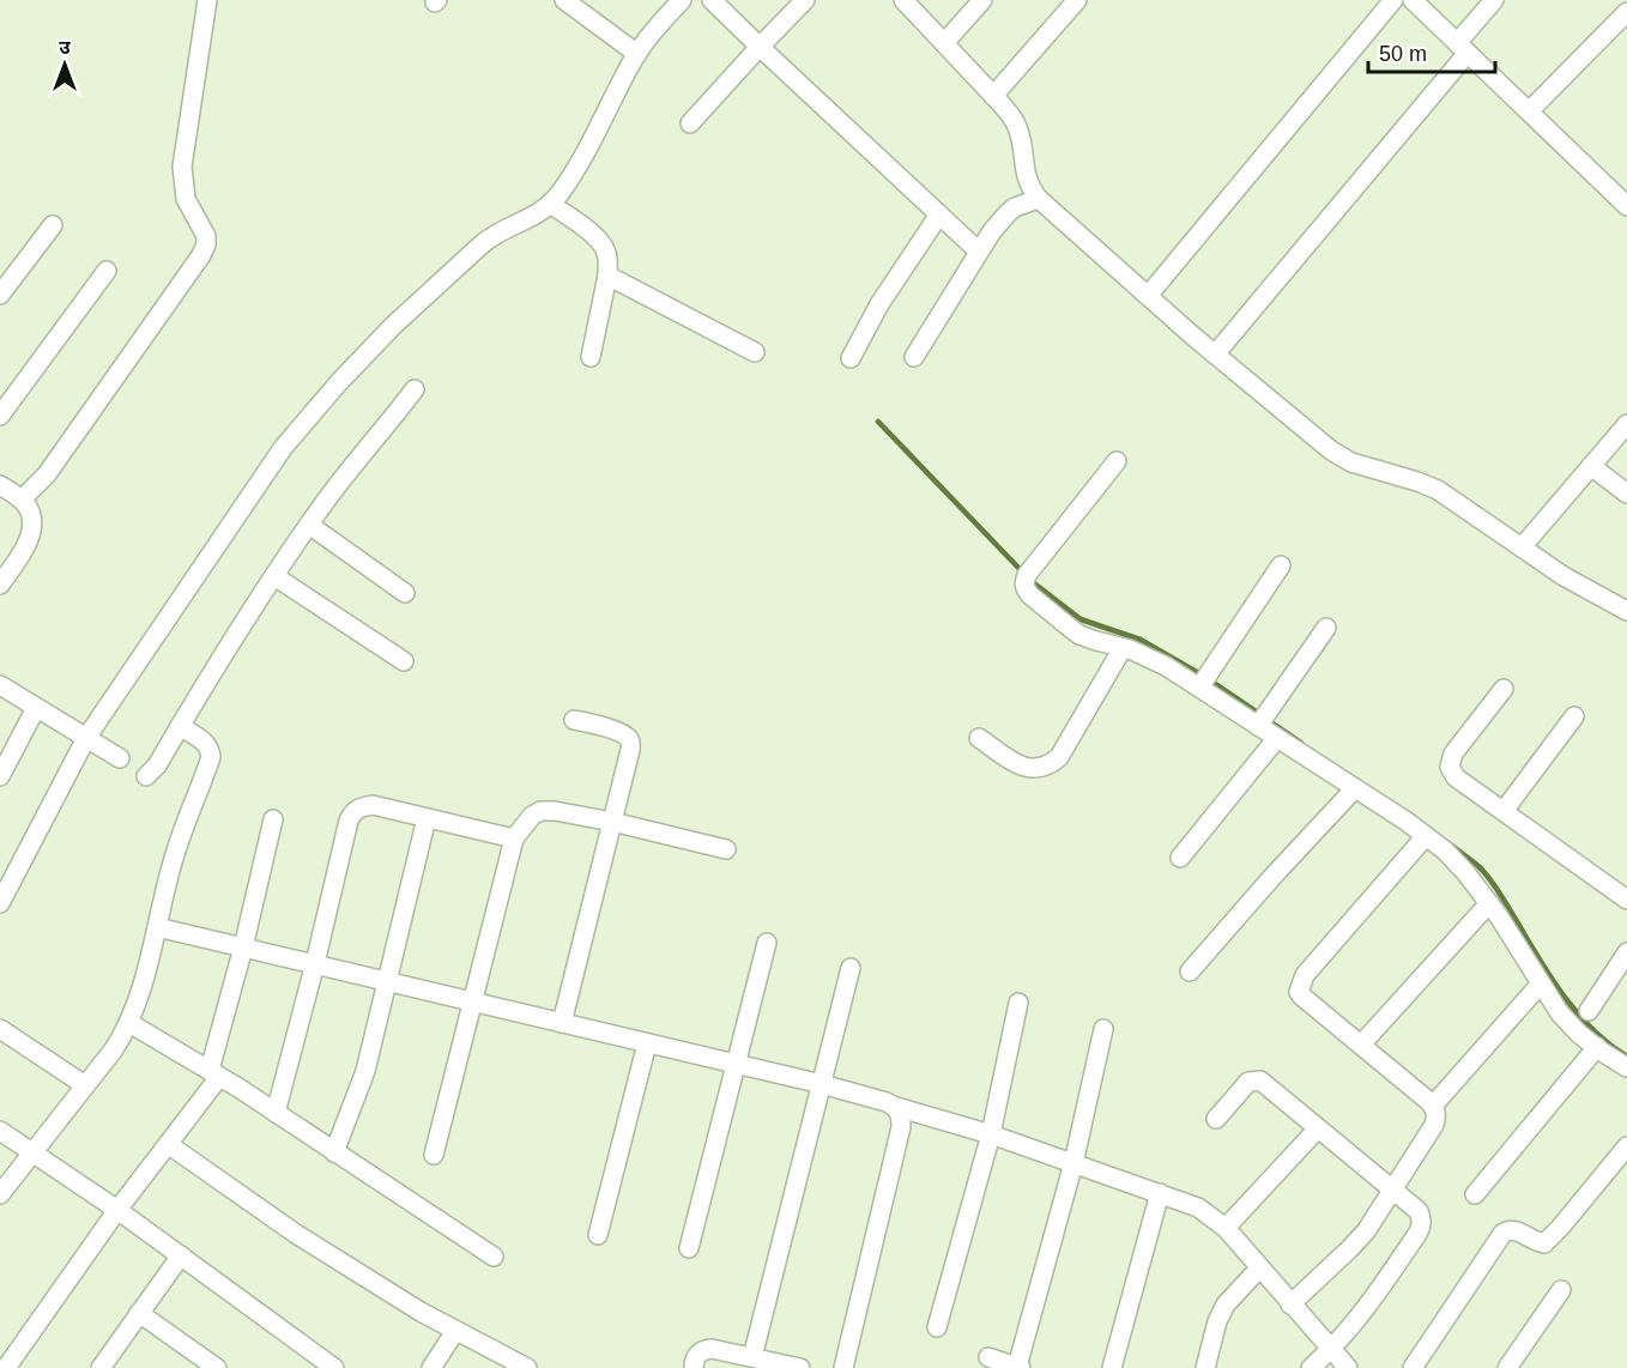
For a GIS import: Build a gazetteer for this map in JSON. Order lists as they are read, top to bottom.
{
  "scale_bar": "50 m",
  "north": "top"
}
